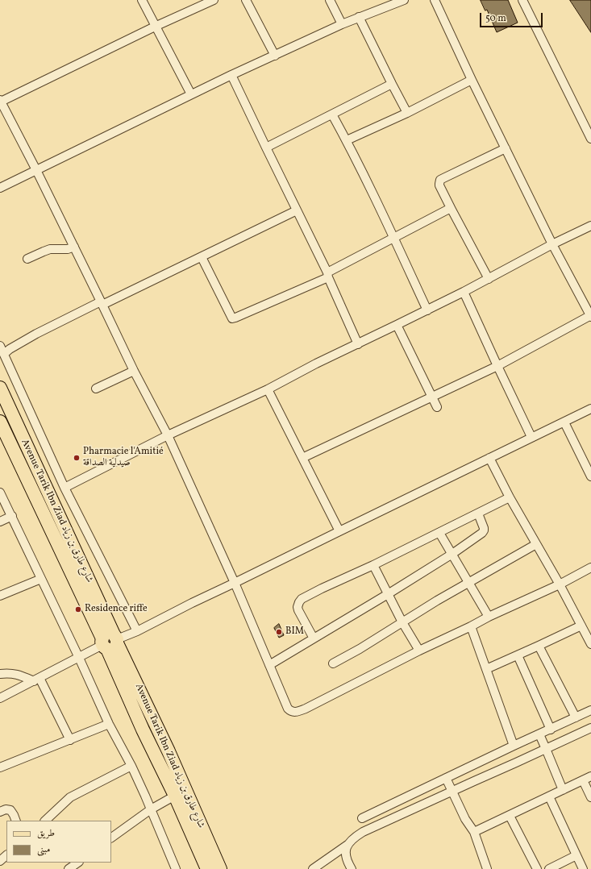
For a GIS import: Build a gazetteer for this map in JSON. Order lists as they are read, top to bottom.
{
  "streets": {
    "main road": ["Avenue Tarik Ibn Ziad شارع طارق بن زياد"]
  },
  "places": ["Pharmacie l'Amitié صيدلية الصداقة", "Residence riffe", "BIM"],
  "legend": ["طريق", "مبنى"],
  "scale_bar": "50 m"
}
